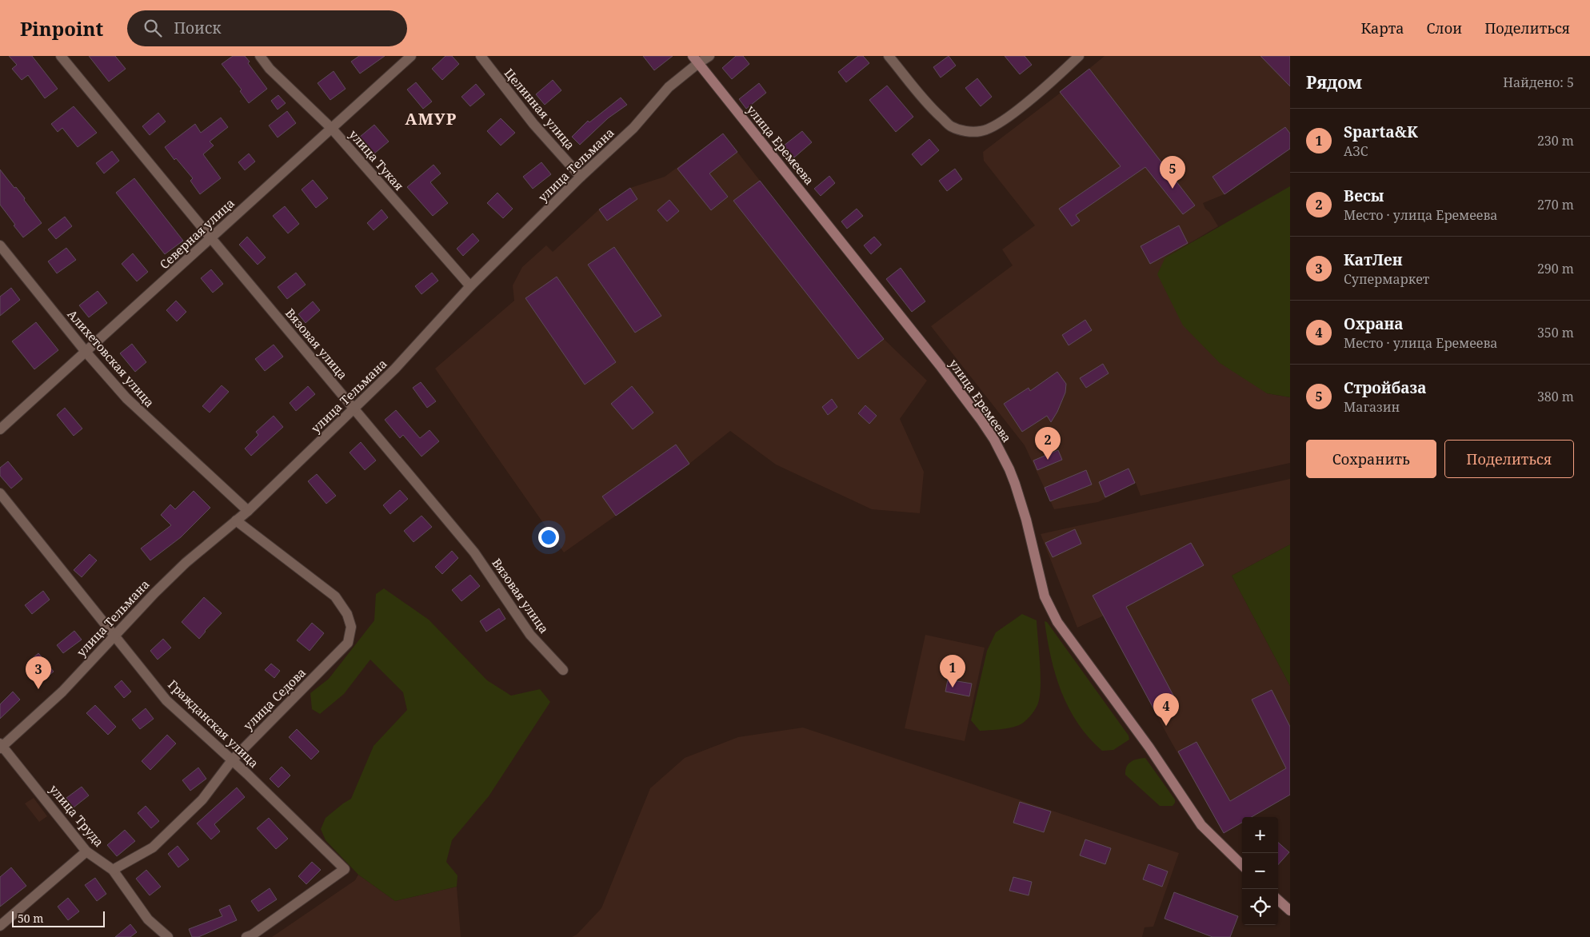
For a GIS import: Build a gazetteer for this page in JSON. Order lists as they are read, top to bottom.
{
  "streets": {
    "street": [
      "Целинная улица",
      "улица Еремеева",
      "улица Тукая",
      "улица Тельмана",
      "Северная улица",
      "Вязовая улица",
      "Алихетовская улица",
      "улица Седова",
      "Гражданская улица",
      "улица Труда"
    ]
  },
  "crossings": [
    ["Целинная улица", "улица Тельмана"],
    ["улица Еремеева", "улица Тельмана"],
    ["улица Тукая", "улица Тельмана"],
    ["улица Тукая", "Северная улица"],
    ["улица Тельмана", "Вязовая улица"],
    ["улица Тельмана", "Алихетовская улица"],
    ["улица Тельмана", "улица Седова"],
    ["улица Тельмана", "Гражданская улица"],
    ["улица Тельмана", "улица Труда"],
    ["Северная улица", "Вязовая улица"],
    ["Северная улица", "Алихетовская улица"],
    ["улица Седова", "Гражданская улица"],
    ["улица Седова", "улица Труда"]
  ],
  "districts": ["АМУР"],
  "scale_bar": "50 m",
  "page": {
    "header": "Pinpoint",
    "search": "Поиск",
    "nav": ["Карта", "Слои", "Поделиться"],
    "heading": ["Рядом", "Найдено: 5"],
    "list": [
      {
        "mark": "1",
        "name": "Sparta&K",
        "note": "АЗС",
        "value": "230 m"
      },
      {
        "mark": "2",
        "name": "Весы",
        "note": "Место · улица Еремеева",
        "value": "270 m"
      },
      {
        "mark": "3",
        "name": "КатЛен",
        "note": "Супермаркет",
        "value": "290 m"
      },
      {
        "mark": "4",
        "name": "Охрана",
        "note": "Место · улица Еремеева",
        "value": "350 m"
      },
      {
        "mark": "5",
        "name": "Стройбаза",
        "note": "Магазин",
        "value": "380 m"
      }
    ],
    "pins": [
      "5",
      "2",
      "1",
      "3",
      "4"
    ],
    "buttons": ["Сохранить", "Поделиться"],
    "map_buttons": ["+", "−"],
    "scale": "50 m"
  }
}
